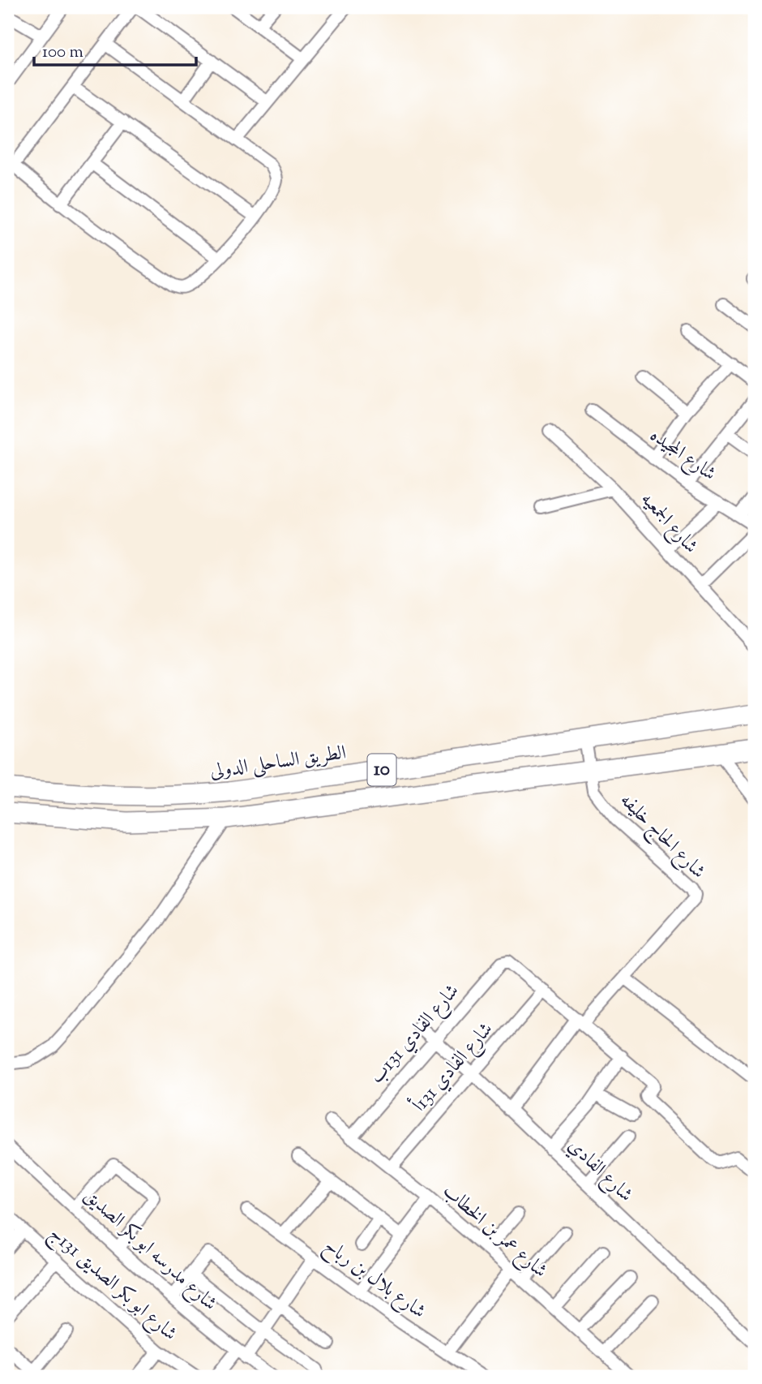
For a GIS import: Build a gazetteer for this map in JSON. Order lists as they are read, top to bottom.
{
  "streets": {
    "highway": ["الطريق الساحلى الدولى", "10"],
    "street": [
      "شارع المجيده",
      "شارع الجمعيه",
      "شارع الحاج خليفه",
      "شارع الفادي 131ب",
      "شارع الفادي 131أ",
      "شارع الفادي",
      "شارع عمر بن الخطاب",
      "شارع مدرسه ابو بكر الصديق",
      "شارع بلال بن رباح",
      "شارع ابو بكر الصديق 131ج"
    ]
  },
  "crossings": [
    ["الطريق الساحلى الدولى", "شارع الحاج خليفه"],
    ["10", "شارع الحاج خليفه"],
    ["شارع الحاج خليفه", "شارع الفادي"],
    ["شارع الفادي 131ب", "شارع الفادي 131أ"],
    ["شارع الفادي 131ب", "شارع الفادي"],
    ["شارع الفادي 131ب", "شارع عمر بن الخطاب"],
    ["شارع الفادي 131أ", "شارع الفادي"],
    ["شارع الفادي 131أ", "شارع عمر بن الخطاب"]
  ],
  "scale_bar": "100 m"
}
